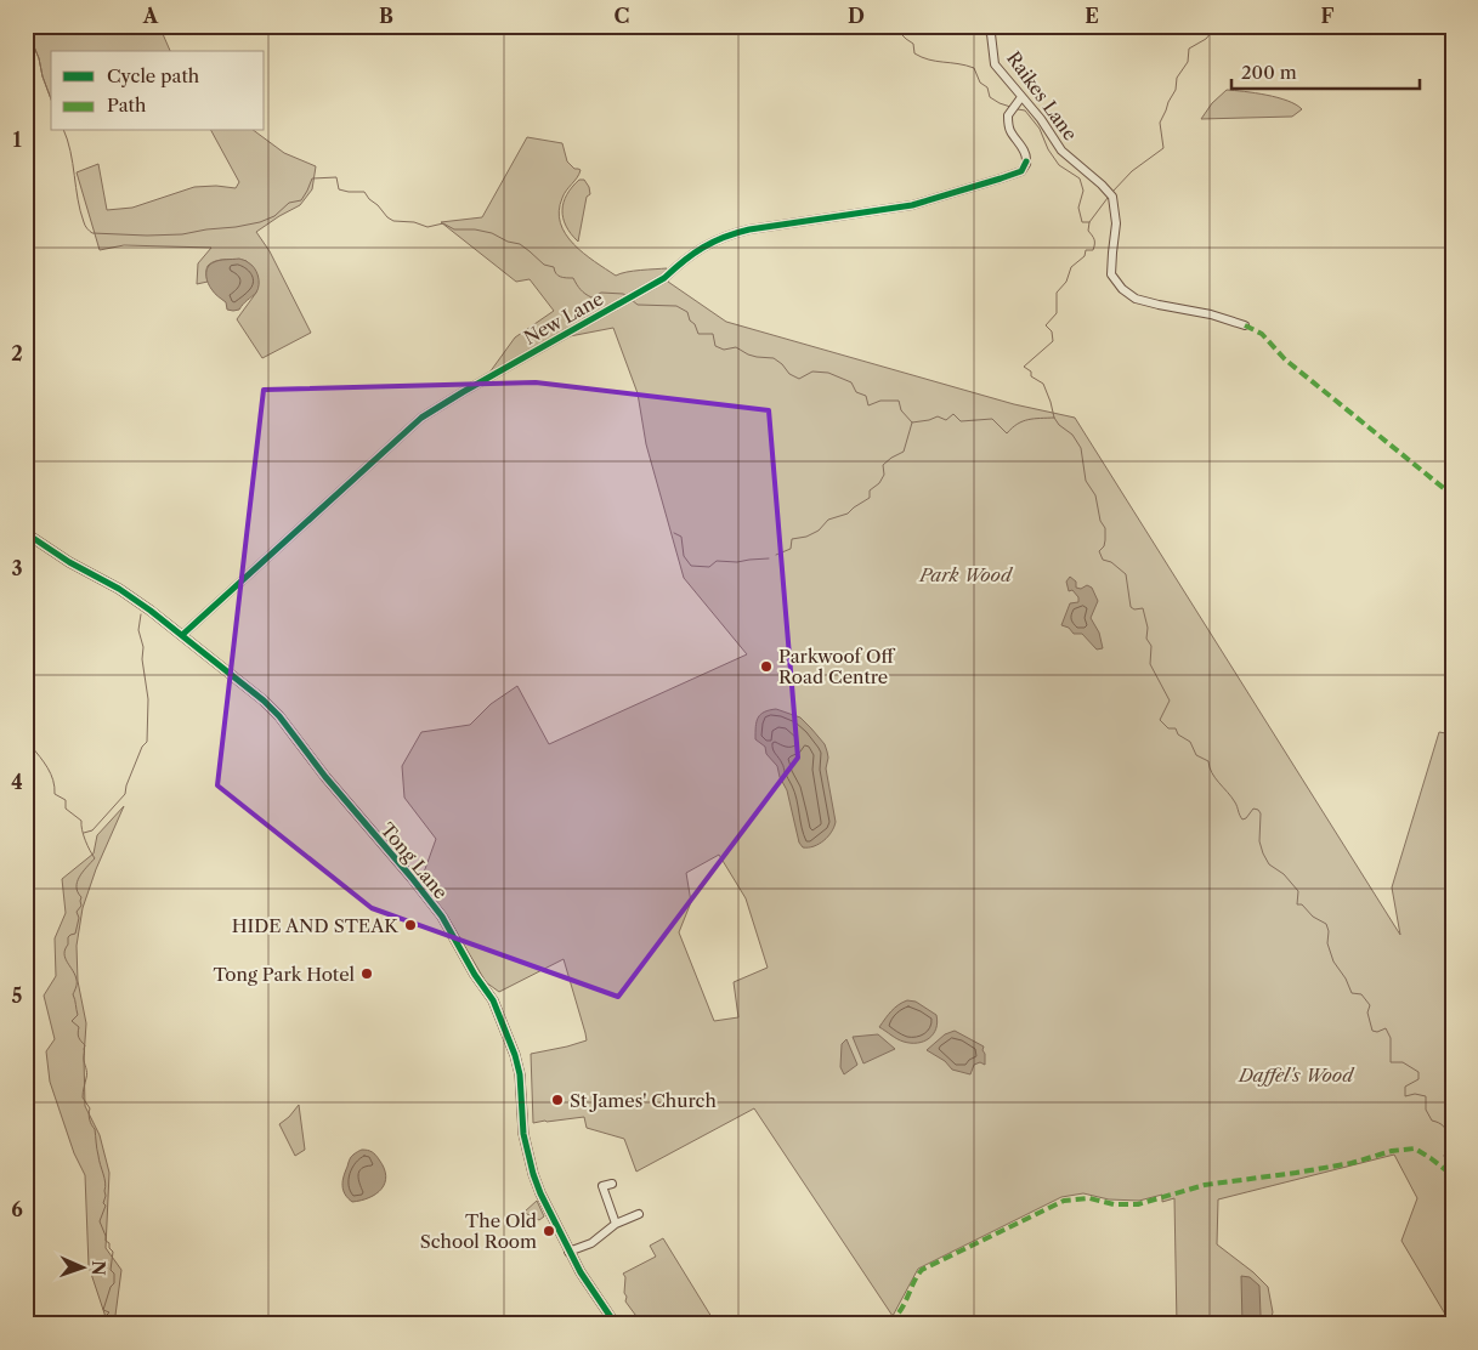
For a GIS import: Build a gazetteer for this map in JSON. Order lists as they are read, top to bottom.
{
  "streets": {
    "street": ["Raikes Lane", "New Lane", "Tong Lane"]
  },
  "crossings": [
    ["Raikes Lane", "New Lane"],
    ["New Lane", "Tong Lane"]
  ],
  "parks": ["Park Wood", "Daffel's Wood"],
  "places": [
    "Parkwoof Off Road Centre",
    "HIDE AND STEAK",
    "Tong Park Hotel",
    "St James' Church",
    "The Old School Room"
  ],
  "legend": ["Cycle path", "Path"],
  "scale_bar": "200 m",
  "north": "right",
  "grid": {
    "columns": [
      "A",
      "B",
      "C",
      "D",
      "E",
      "F"
    ],
    "rows": [
      "1",
      "2",
      "3",
      "4",
      "5",
      "6"
    ]
  }
}
